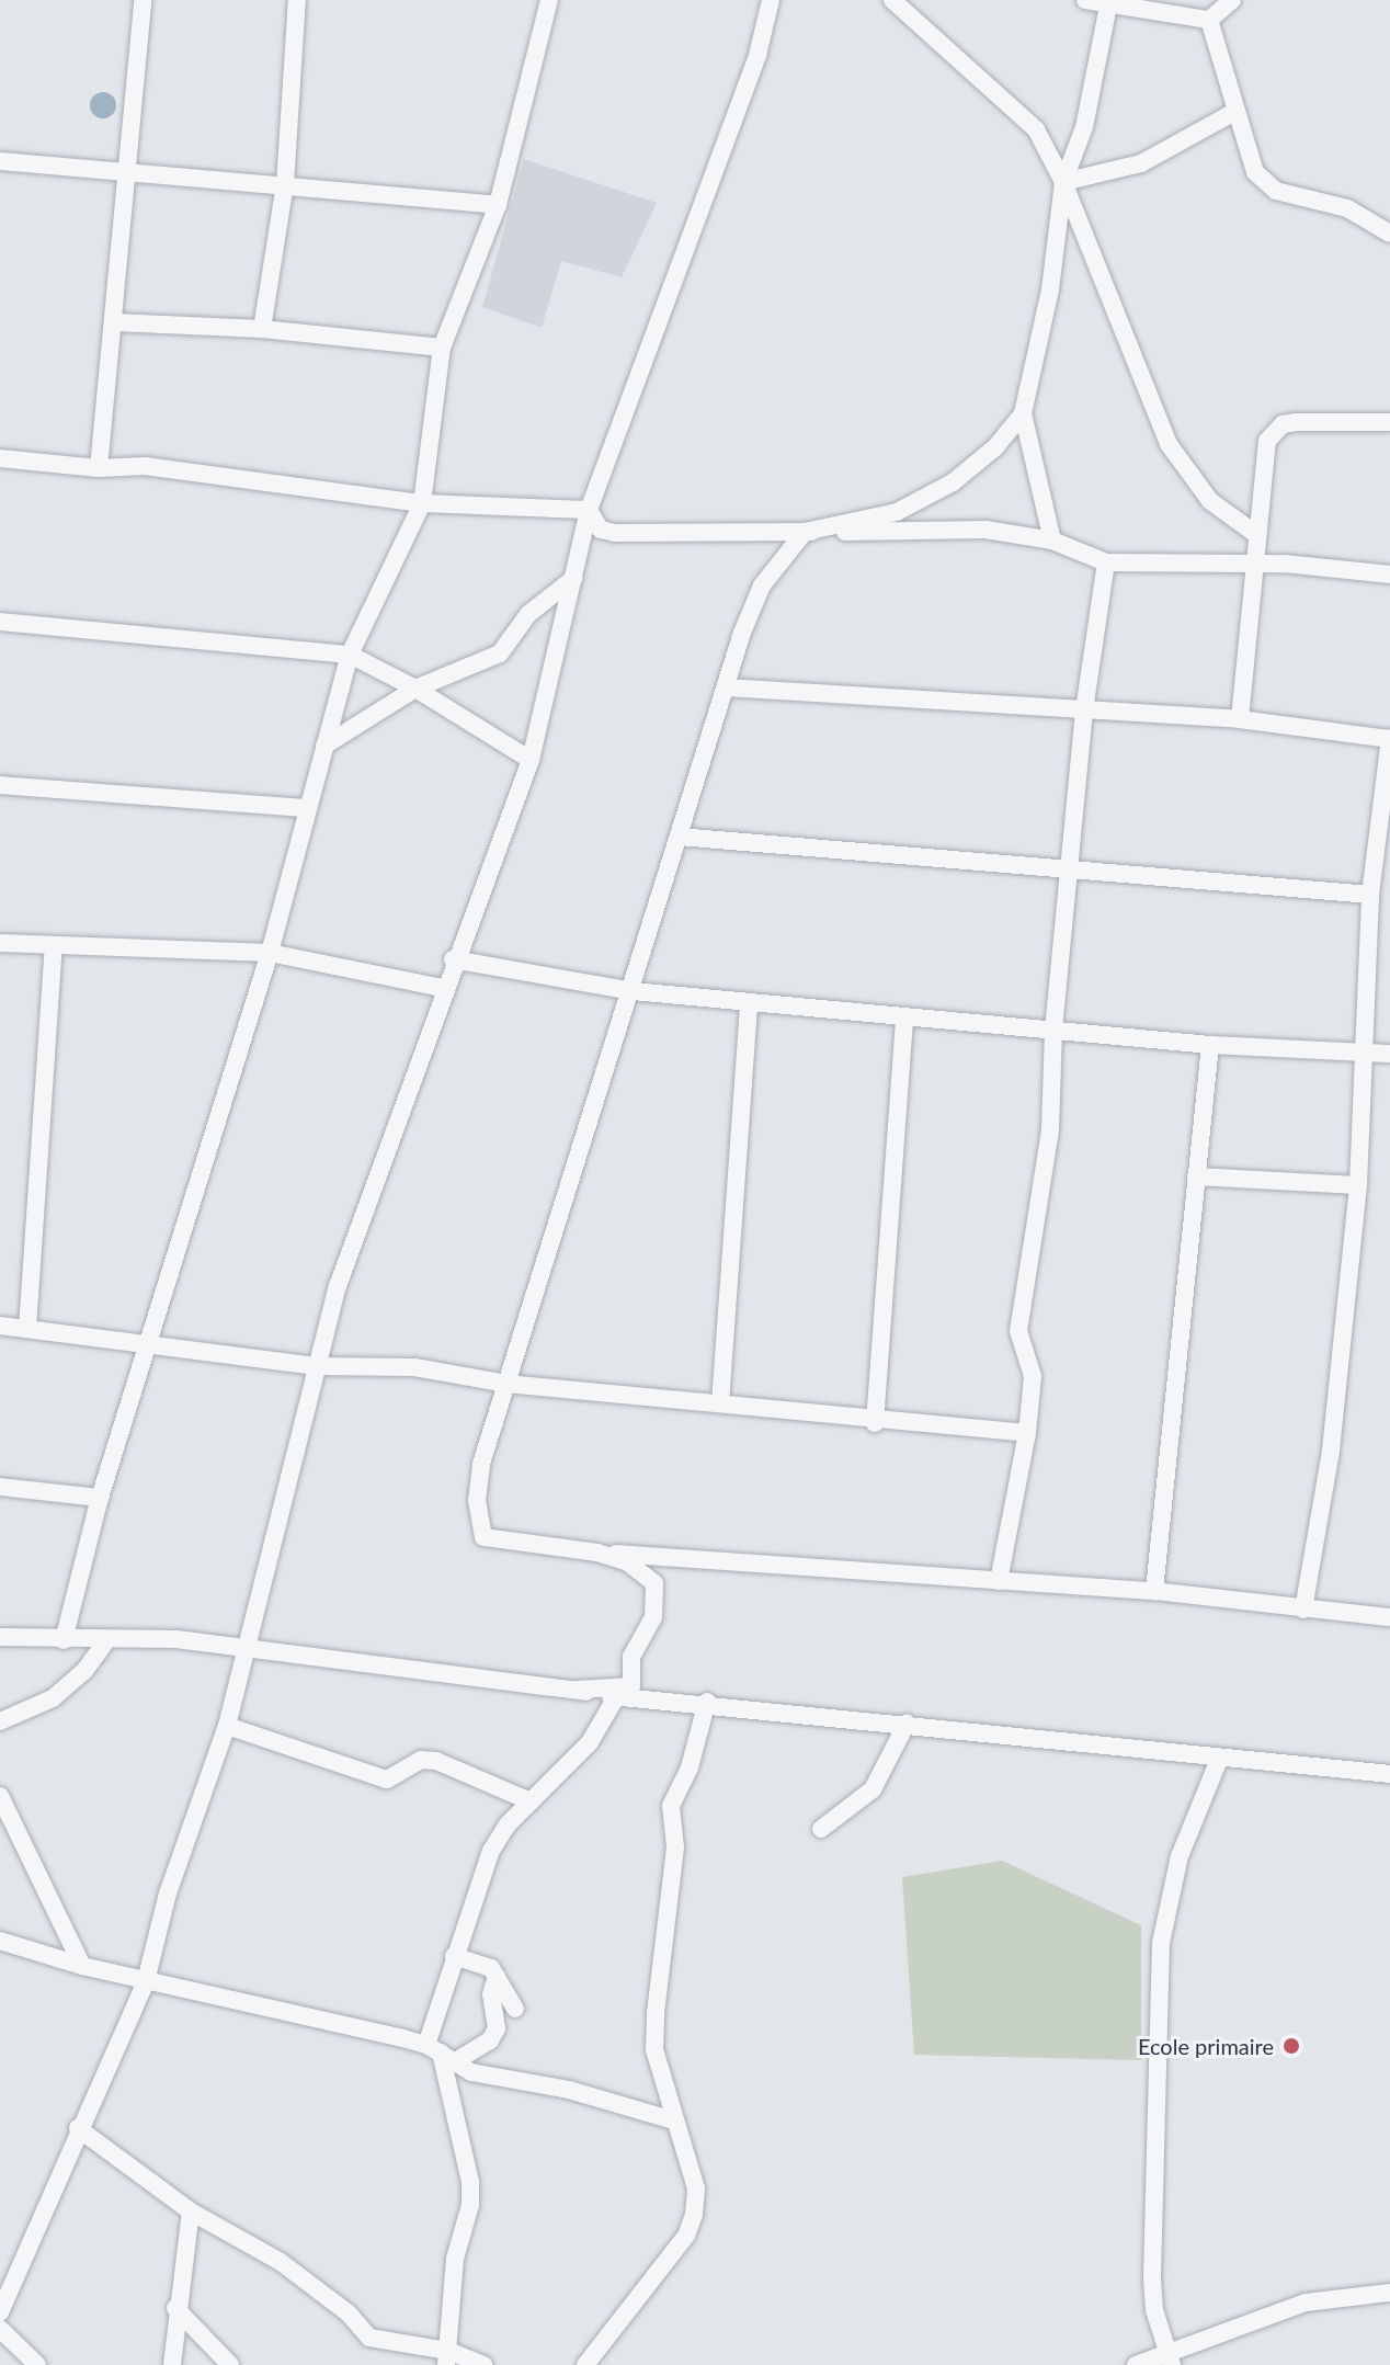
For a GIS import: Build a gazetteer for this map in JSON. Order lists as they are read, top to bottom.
{
  "places": ["Ecole primaire"]
}
